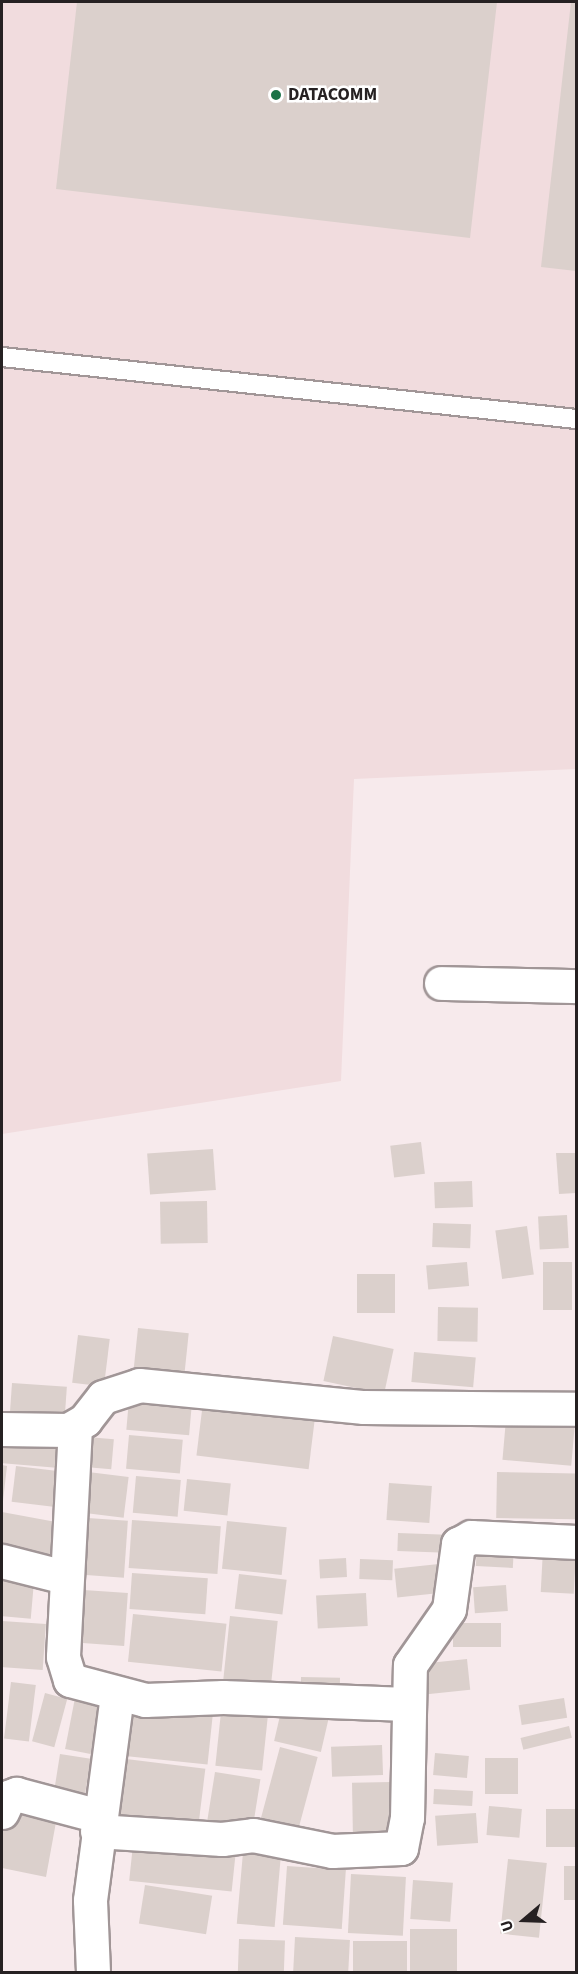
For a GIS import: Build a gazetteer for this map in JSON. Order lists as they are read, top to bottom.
{
  "places": ["DATACOMM"],
  "north": "left"
}
